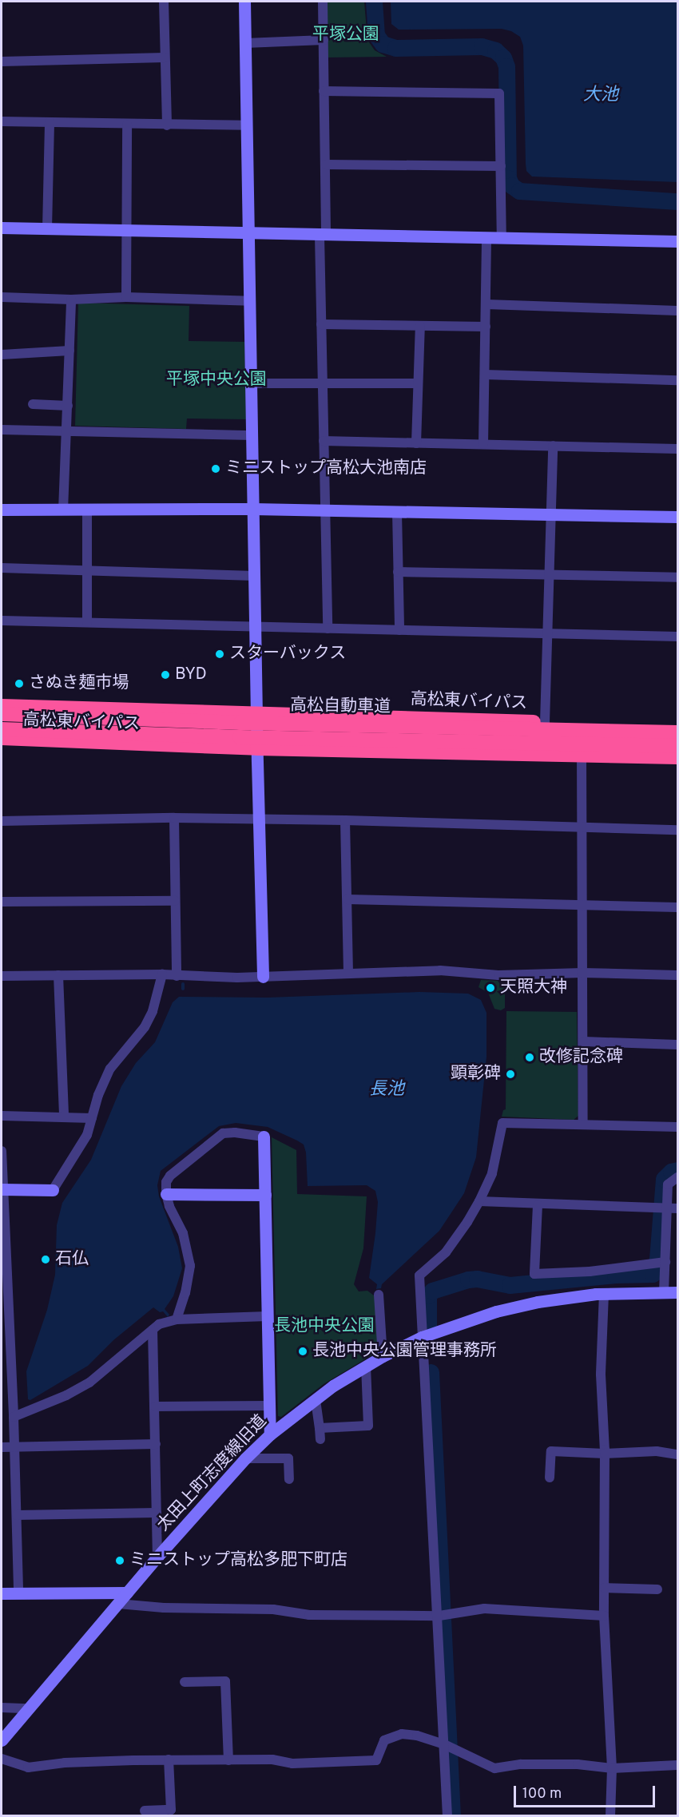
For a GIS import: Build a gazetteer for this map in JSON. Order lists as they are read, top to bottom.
{
  "streets": {
    "highway": ["高松東バイパス", "高松自動車道"],
    "street": ["太田上町志度線旧道"]
  },
  "water": ["大池", "長池"],
  "parks": ["平塚公園", "平塚中央公園", "長池中央公園"],
  "places": [
    "ミニストップ高松大池南店",
    "スターバックス",
    "BYD",
    "さぬき麺市場",
    "天照大神",
    "改修記念碑",
    "顕彰碑",
    "石仏",
    "長池中央公園管理事務所",
    "ミニストップ高松多肥下町店"
  ],
  "scale_bar": "100 m"
}
